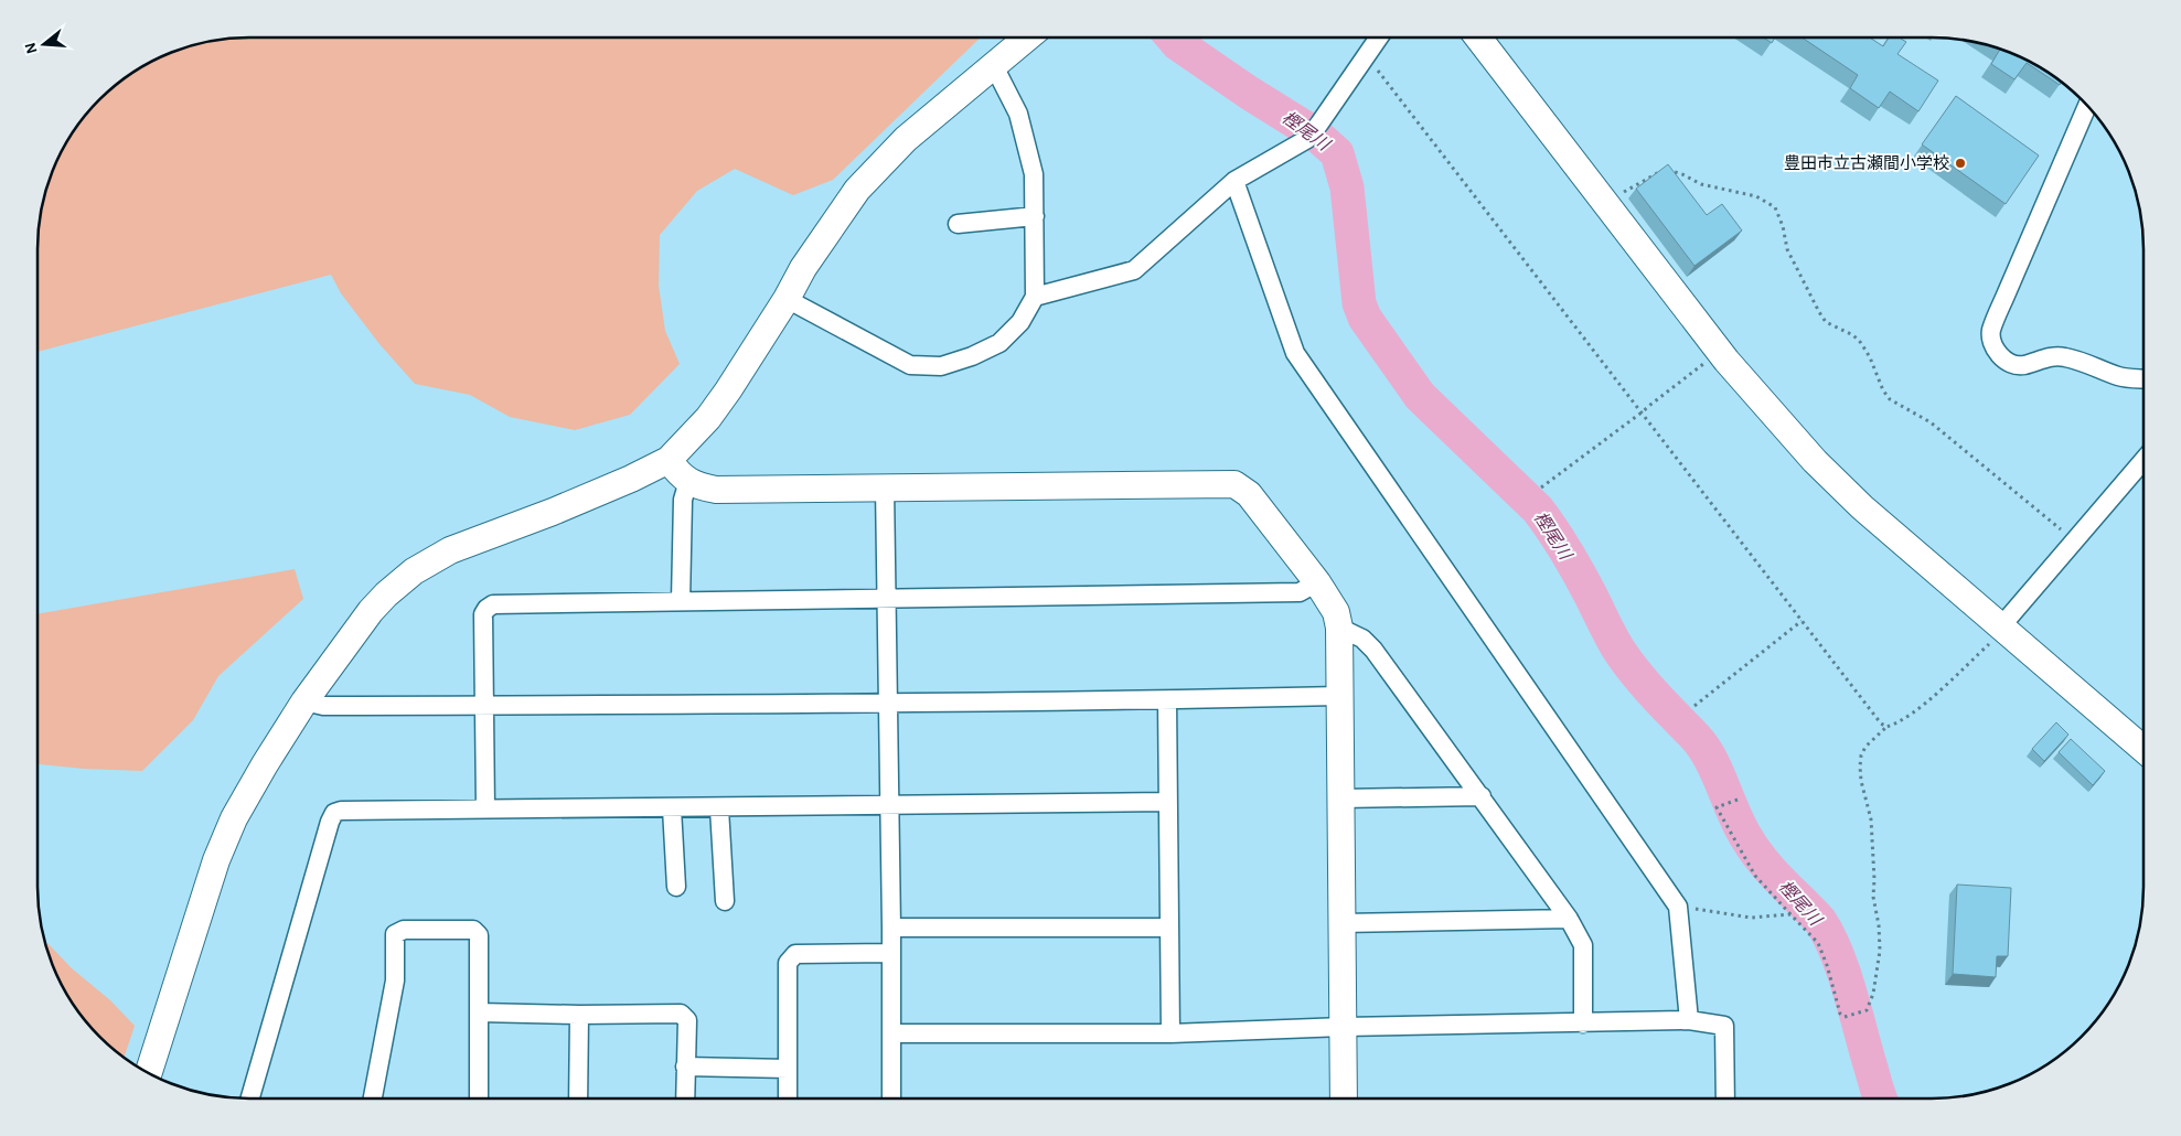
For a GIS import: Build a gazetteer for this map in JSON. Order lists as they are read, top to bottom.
{
  "water": ["樫尾川"],
  "places": ["豊田市立古瀬間小学校"],
  "north": "left"
}
